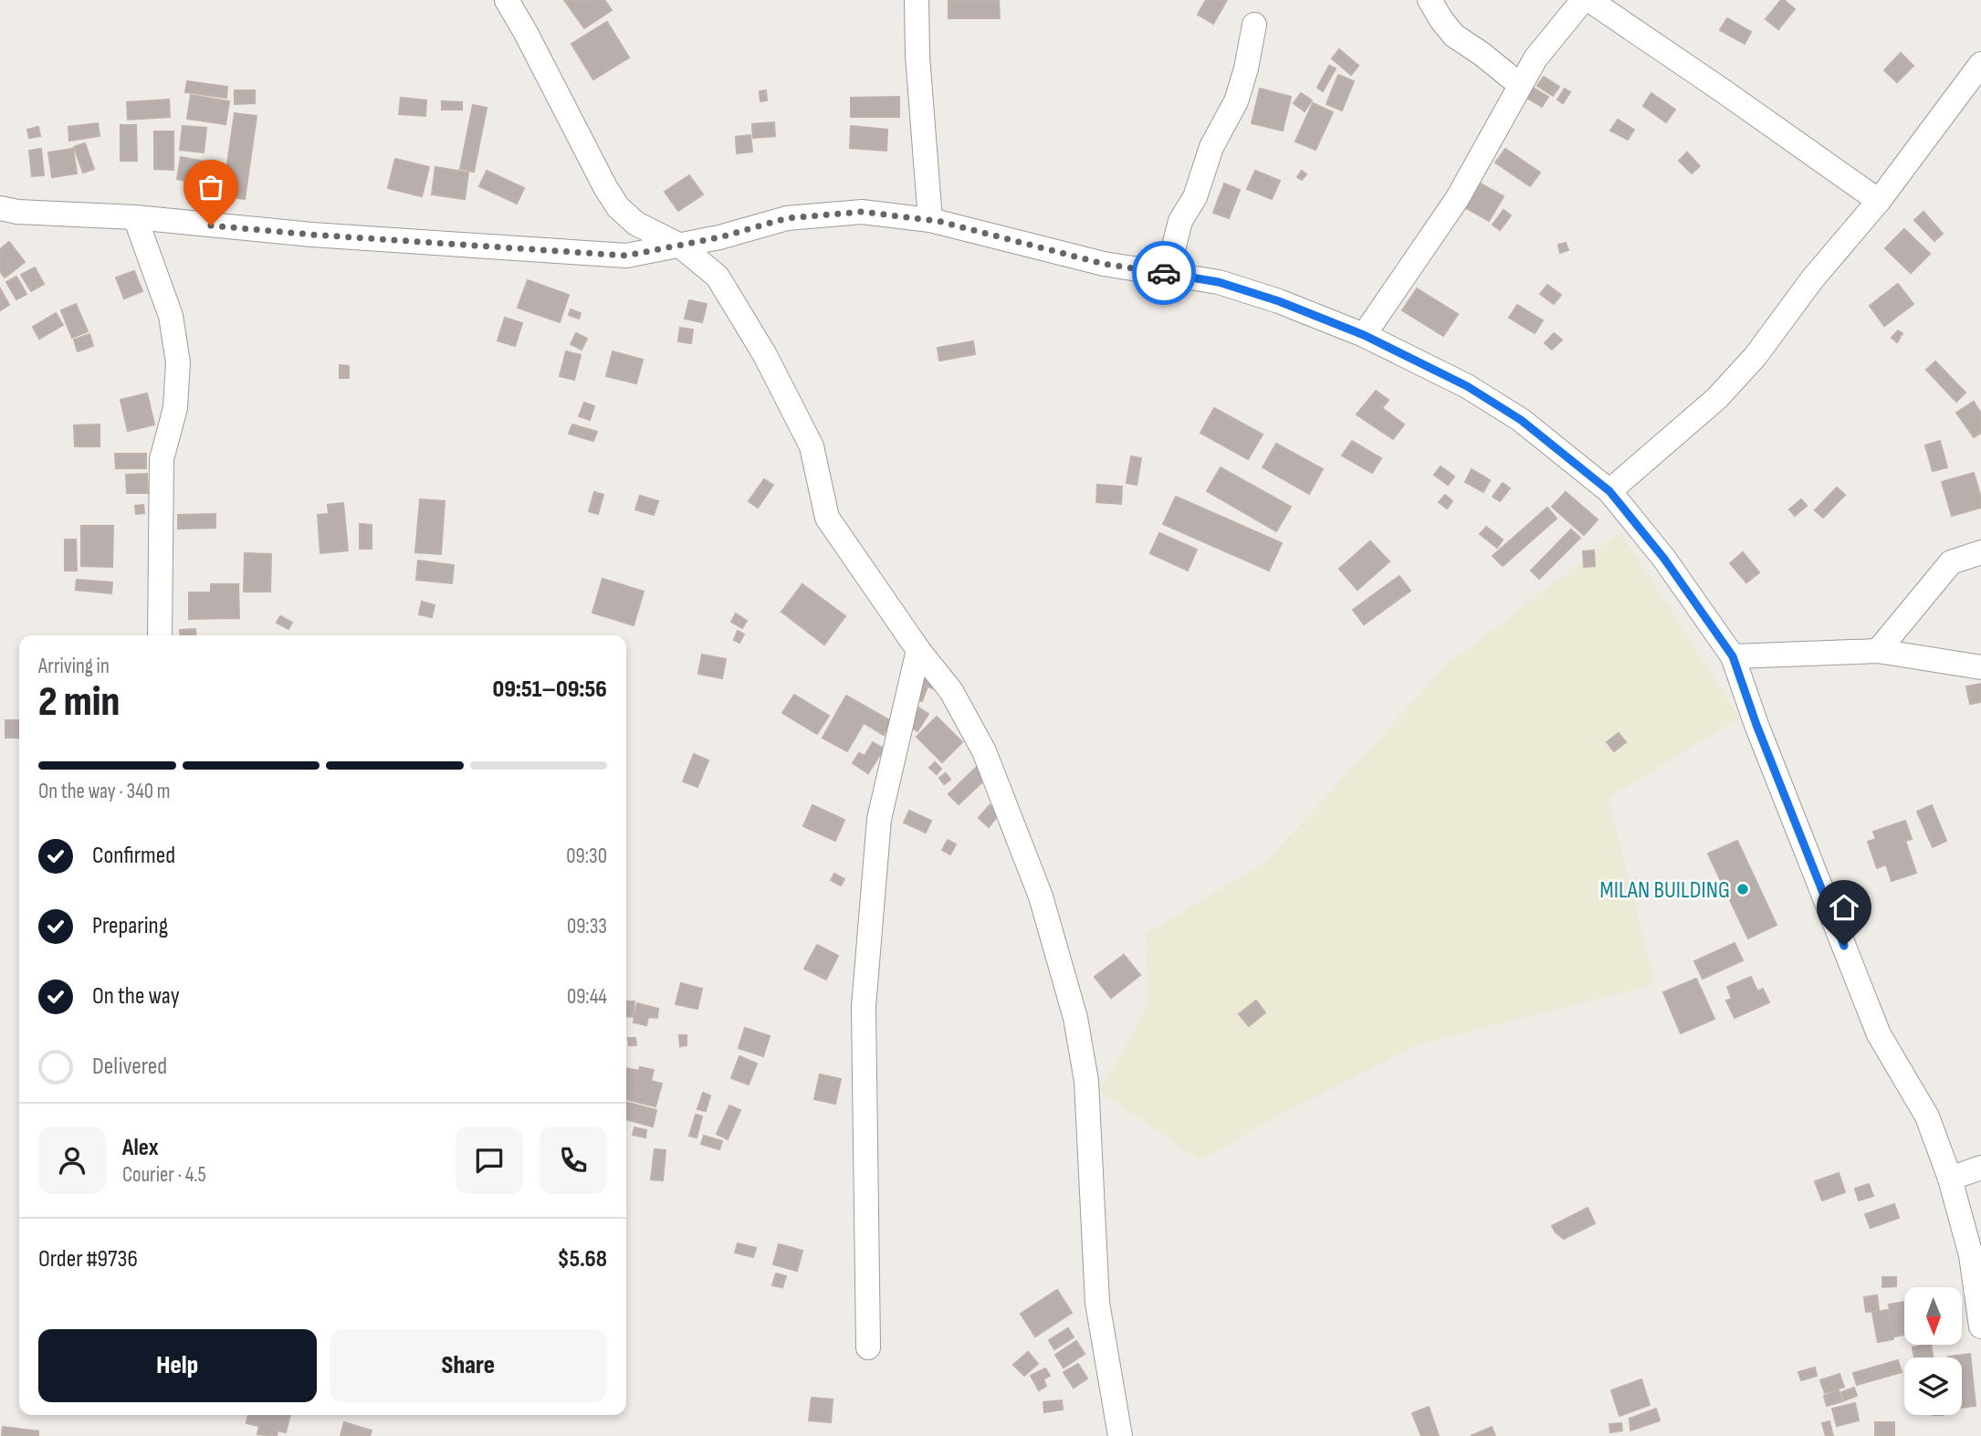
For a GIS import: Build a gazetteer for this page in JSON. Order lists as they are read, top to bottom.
{
  "places": ["MILAN BUILDING"],
  "north": "bottom",
  "page": {
    "heading": ["2 min", "Arriving in", "09:51–09:56"],
    "panel": [
      "Alex",
      "Courier · 4.5",
      "Order #9736",
      "$5.68"
    ],
    "bar": "On the way · 340 m",
    "list": [
      ["Confirmed", "09:30"],
      ["Preparing", "09:33"],
      ["On the way", "09:44"],
      "Delivered"
    ],
    "buttons": ["Help", "Share"]
  }
}
